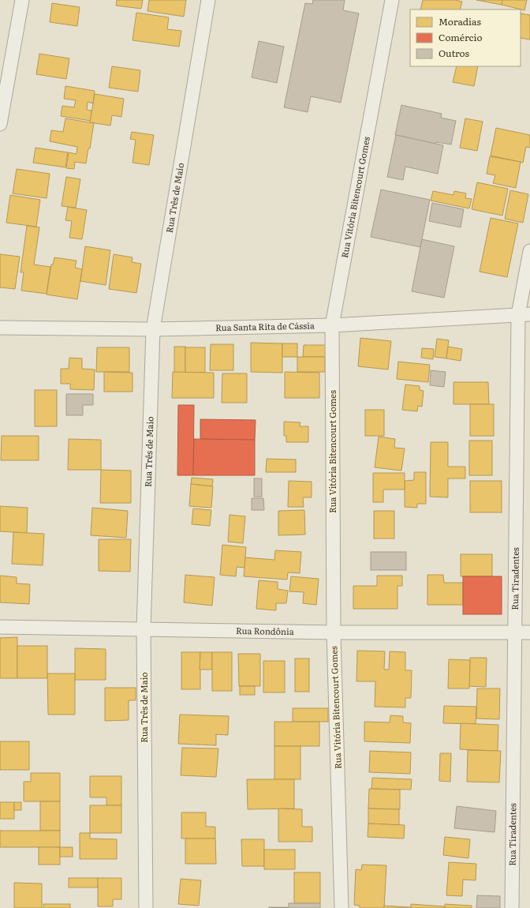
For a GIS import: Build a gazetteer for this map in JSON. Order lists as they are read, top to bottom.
{
  "streets": {
    "street": [
      "Rua Vitória Bitencourt Gomes",
      "Rua Três de Maio",
      "Rua Santa Rita de Cássia",
      "Rua Tiradentes",
      "Rua Rondônia"
    ]
  },
  "crossings": [
    ["Rua Vitória Bitencourt Gomes", "Rua Santa Rita de Cássia"],
    ["Rua Vitória Bitencourt Gomes", "Rua Rondônia"],
    ["Rua Três de Maio", "Rua Santa Rita de Cássia"],
    ["Rua Três de Maio", "Rua Rondônia"],
    ["Rua Santa Rita de Cássia", "Rua Tiradentes"],
    ["Rua Tiradentes", "Rua Rondônia"]
  ],
  "legend": ["Moradias", "Comércio", "Outros"]
}
